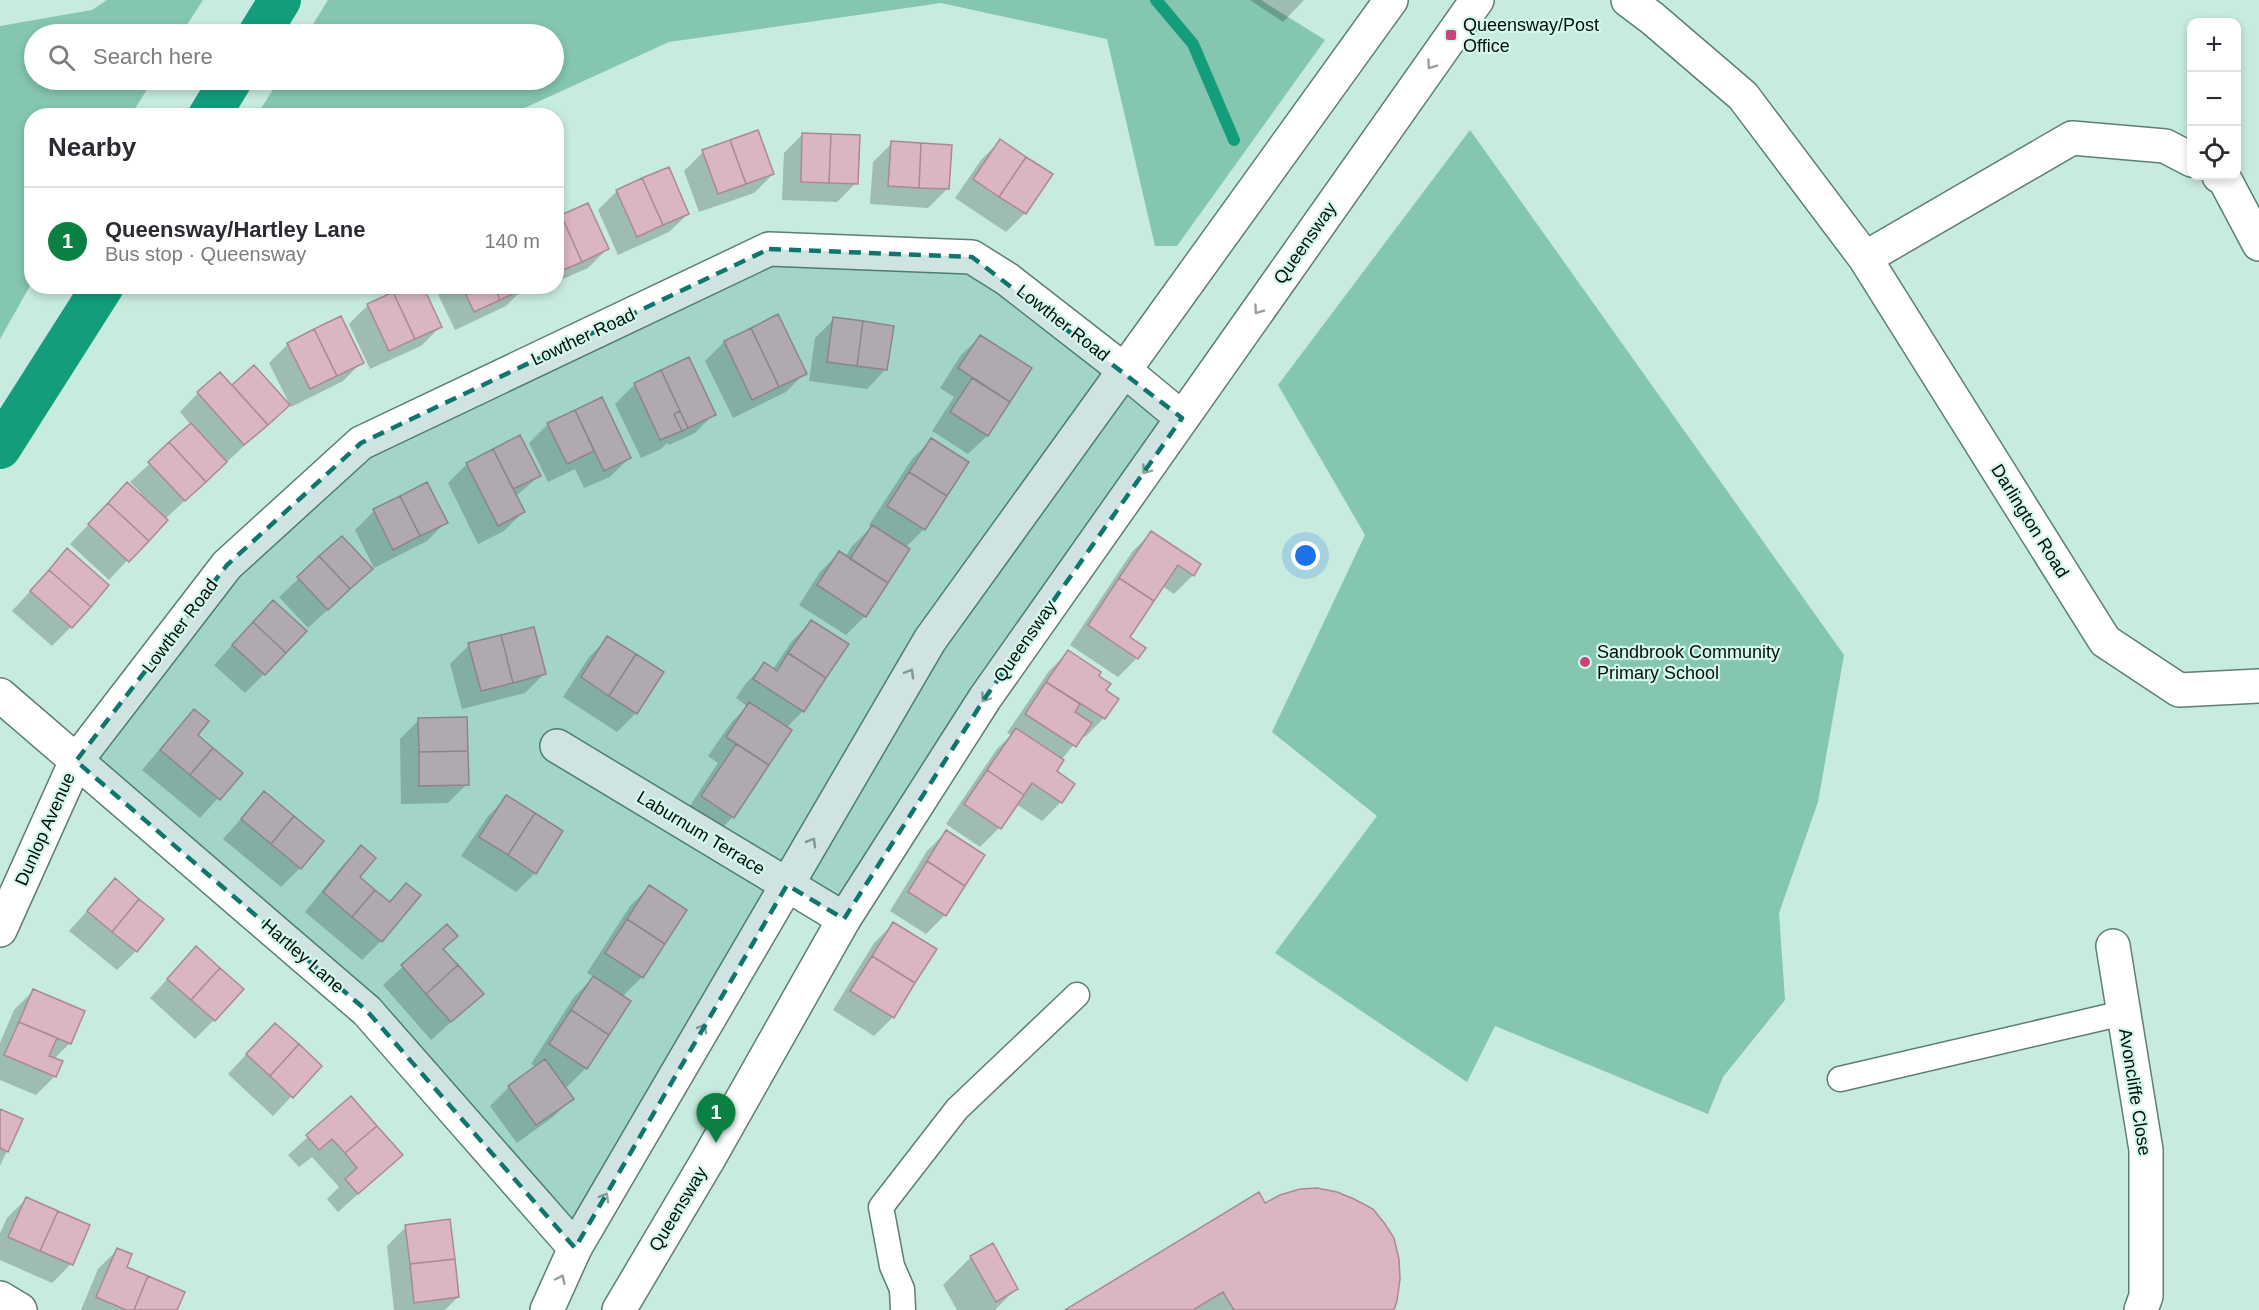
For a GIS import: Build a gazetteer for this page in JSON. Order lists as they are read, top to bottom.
{
  "streets": {
    "main road": [
      "Queensway",
      "Lowther Road",
      "Darlington Road",
      "Dunlop Avenue",
      "Laburnum Terrace",
      "Hartley Lane",
      "Avoncliffe Close"
    ]
  },
  "crossings": [
    ["Queensway", "Lowther Road"],
    ["Queensway", "Laburnum Terrace"],
    ["Lowther Road", "Dunlop Avenue"],
    ["Lowther Road", "Hartley Lane"],
    ["Dunlop Avenue", "Hartley Lane"]
  ],
  "places": {
    "transit": ["Queensway/Post Office"],
    "other": ["Sandbrook Community Primary School"]
  },
  "page": {
    "map_buttons": ["+", "−"],
    "search": "Search here",
    "heading": "Nearby",
    "list": [
      {
        "mark": "1",
        "name": "Queensway/Hartley Lane",
        "note": "Bus stop · Queensway",
        "value": "140 m"
      }
    ],
    "pins": "1"
  }
}
